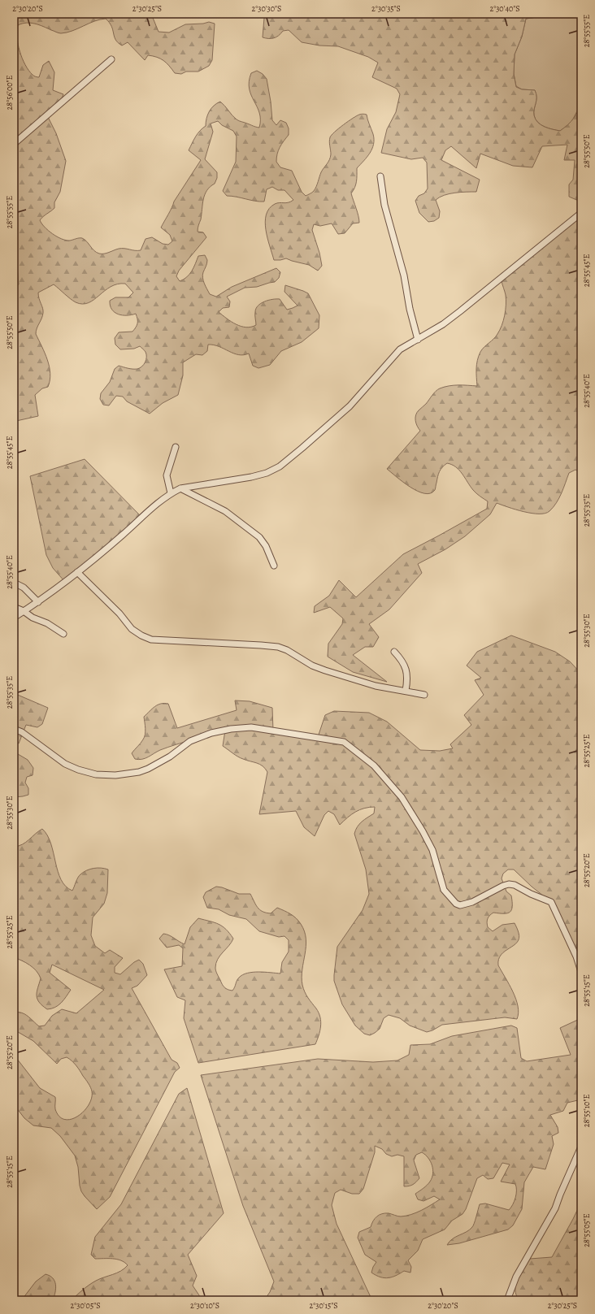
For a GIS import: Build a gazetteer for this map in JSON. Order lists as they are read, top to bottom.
{
  "coordinates": [
    "2°30'20\"S",
    "2°30'25\"S",
    "2°30'30\"S",
    "2°30'35\"S",
    "2°30'40\"S",
    "28°55'55\"E",
    "28°56'00\"E",
    "28°55'50\"E",
    "28°55'45\"E",
    "28°55'40\"E",
    "28°55'35\"E",
    "28°55'30\"E",
    "28°55'25\"E",
    "28°55'20\"E",
    "28°55'15\"E",
    "28°55'10\"E",
    "28°55'05\"E",
    "2°30'05\"S",
    "2°30'10\"S",
    "2°30'15\"S"
  ]
}
